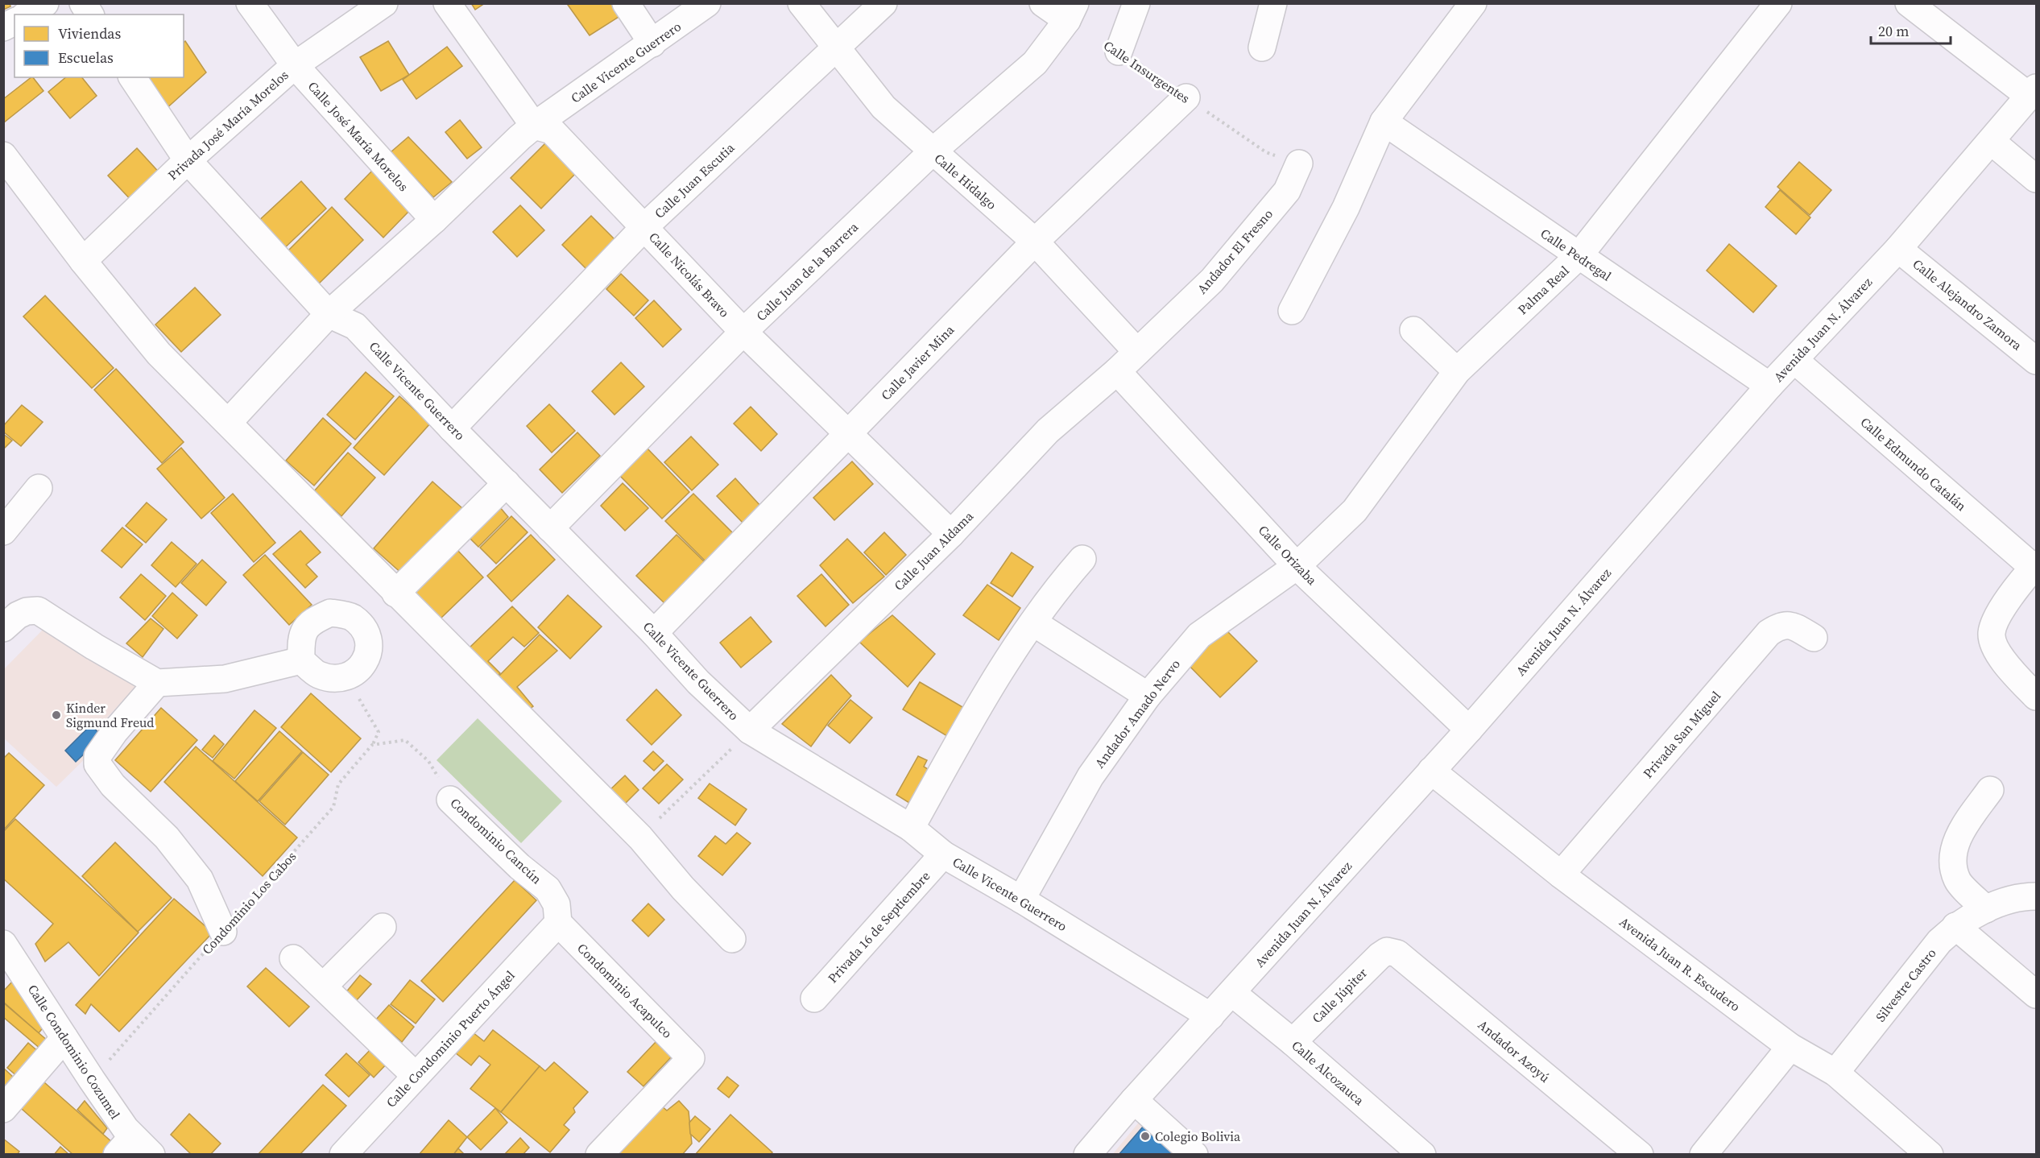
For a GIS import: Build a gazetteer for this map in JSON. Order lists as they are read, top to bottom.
{
  "streets": {
    "street": [
      "Calle Vicente Guerrero",
      "Privada José María Morelos",
      "Calle José María Morelos",
      "Calle Juan Escutia",
      "Calle Hidalgo",
      "Andador El Fresno",
      "Calle Pedregal",
      "Calle Juan de la Barrera",
      "Calle Nicolás Bravo",
      "Palma Real",
      "Calle Alejandro Zamora",
      "Avenida Juan N. Álvarez",
      "Calle Javier Mina",
      "Calle Edmundo Catalán",
      "Calle Juan Aldama",
      "Calle Orizaba",
      "Andador Amado Nervo",
      "Privada San Miguel",
      "Condominio Cancún",
      "Privada 16 de Septiembre",
      "Avenida Juan R. Escudero",
      "Silvestre Castro",
      "Condominio Acapulco",
      "Calle Júpiter",
      "Calle Condominio Puerto Ángel",
      "Andador Azoyú",
      "Calle Condominio Cozumel",
      "Calle Alcozauca"
    ],
    "path": ["Calle Insurgentes", "Condominio Los Cabos"]
  },
  "crossings": [
    ["Calle Vicente Guerrero", "Privada José María Morelos"],
    ["Calle Vicente Guerrero", "Calle José María Morelos"],
    ["Calle Vicente Guerrero", "Calle Juan Escutia"],
    ["Calle Vicente Guerrero", "Calle Juan de la Barrera"],
    ["Calle Vicente Guerrero", "Calle Nicolás Bravo"],
    ["Calle Vicente Guerrero", "Avenida Juan N. Álvarez"],
    ["Calle Vicente Guerrero", "Calle Javier Mina"],
    ["Calle Vicente Guerrero", "Calle Juan Aldama"],
    ["Calle Vicente Guerrero", "Andador Amado Nervo"],
    ["Calle Vicente Guerrero", "Privada 16 de Septiembre"],
    ["Calle Insurgentes", "Calle Javier Mina"],
    ["Privada José María Morelos", "Calle José María Morelos"],
    ["Calle Juan Escutia", "Calle Hidalgo"],
    ["Calle Juan Escutia", "Calle Nicolás Bravo"],
    ["Calle Hidalgo", "Andador El Fresno"],
    ["Calle Hidalgo", "Calle Juan de la Barrera"],
    ["Calle Hidalgo", "Calle Javier Mina"],
    ["Andador El Fresno", "Calle Juan Aldama"],
    ["Andador El Fresno", "Calle Orizaba"],
    ["Calle Pedregal", "Palma Real"],
    ["Calle Pedregal", "Avenida Juan N. Álvarez"],
    ["Calle Juan de la Barrera", "Calle Nicolás Bravo"],
    ["Calle Nicolás Bravo", "Calle Javier Mina"],
    ["Calle Nicolás Bravo", "Calle Juan Aldama"],
    ["Palma Real", "Calle Orizaba"],
    ["Palma Real", "Andador Amado Nervo"],
    ["Calle Alejandro Zamora", "Avenida Juan N. Álvarez"],
    ["Avenida Juan N. Álvarez", "Calle Edmundo Catalán"],
    ["Avenida Juan N. Álvarez", "Calle Orizaba"],
    ["Avenida Juan N. Álvarez", "Avenida Juan R. Escudero"],
    ["Avenida Juan N. Álvarez", "Calle Alcozauca"],
    ["Calle Juan Aldama", "Calle Orizaba"],
    ["Calle Orizaba", "Andador Amado Nervo"],
    ["Privada San Miguel", "Avenida Juan R. Escudero"],
    ["Condominio Cancún", "Condominio Los Cabos"],
    ["Condominio Cancún", "Condominio Acapulco"],
    ["Condominio Cancún", "Calle Condominio Puerto Ángel"],
    ["Condominio Los Cabos", "Calle Condominio Cozumel"],
    ["Avenida Juan R. Escudero", "Silvestre Castro"],
    ["Condominio Acapulco", "Calle Condominio Puerto Ángel"],
    ["Calle Júpiter", "Andador Azoyú"],
    ["Calle Júpiter", "Calle Alcozauca"]
  ],
  "places": ["Kinder Sigmund Freud", "Colegio Bolivia"],
  "legend": ["Viviendas", "Escuelas"],
  "scale_bar": "20 m"
}
